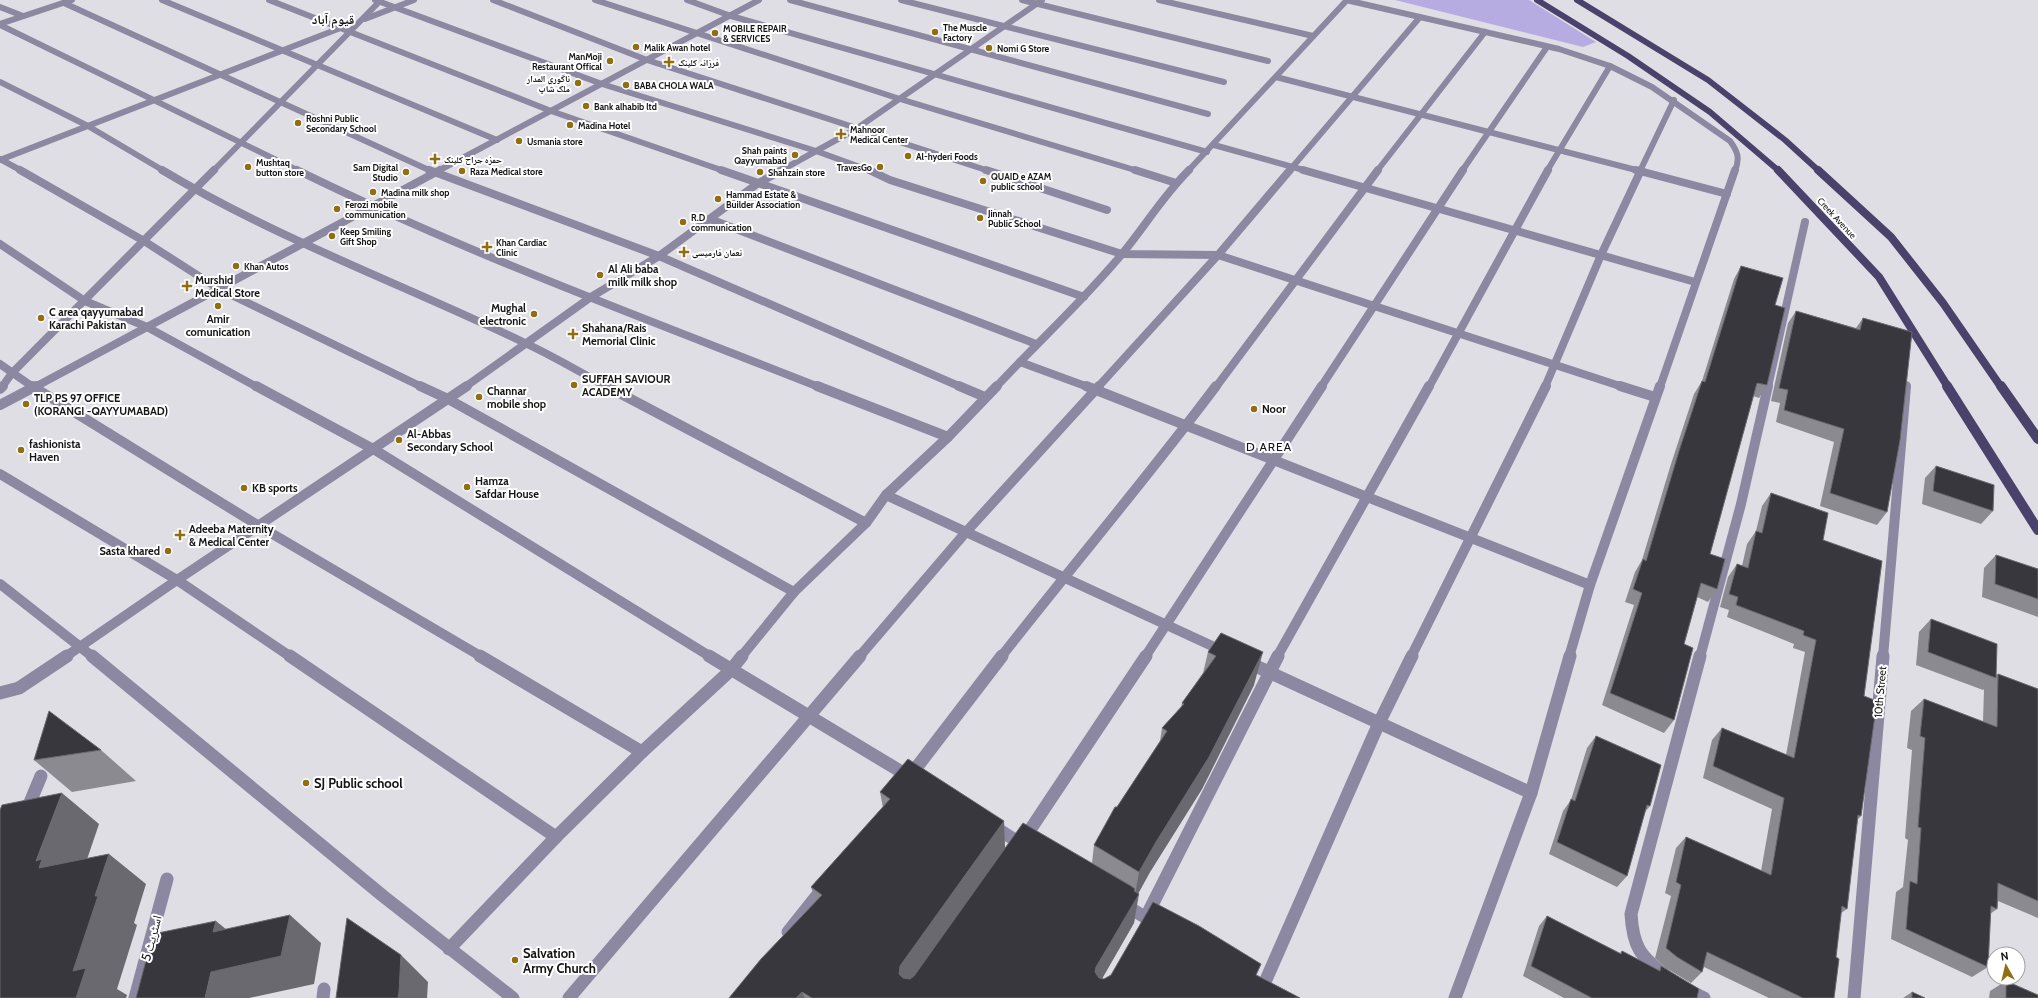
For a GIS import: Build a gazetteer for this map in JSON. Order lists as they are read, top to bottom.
{
  "streets": {
    "main road": ["Creek Avenue"],
    "street": ["10th Street", "اسٹریٹ 5"]
  },
  "districts": ["قیوم آباد", "D AREA"],
  "places": {
    "other": [
      "The Muscle Factory",
      "MOBILE REPAIR & SERVICES",
      "Malik Awan hotel",
      "Nomi G Store",
      "ManMoji Restaurant Offical",
      "ناگوری المدار ملک شاپ",
      "BABA CHOLA WALA",
      "Bank alhabib ltd",
      "Roshni Public Secondary School",
      "Madina Hotel",
      "Usmania store",
      "Shah paints Qayyumabad",
      "Al-hyderi Foods",
      "Mushtaq button store",
      "TravesGo",
      "Raza Medical store",
      "Sam Digital Studio",
      "Shahzain store",
      "QUAID e AZAM public school",
      "Madina milk shop",
      "Hammad Estate & Builder Association",
      "Ferozi mobile communication",
      "Jinnah Public School",
      "R.D communication",
      "Keep Smiling Gift Shop",
      "Khan Autos",
      "Al Ali baba milk milk shop",
      "Amir comunication",
      "Mughal electronic",
      "C area qayyumabad Karachi Pakistan",
      "SUFFAH SAVIOUR ACADEMY",
      "Channar mobile shop",
      "TLP PS 97 OFFICE (KORANGI -QAYYUMABAD)",
      "Noor",
      "Al-Abbas Secondary School",
      "fashionista Haven",
      "Hamza Safdar House",
      "KB sports",
      "Sasta khared",
      "SJ Public school",
      "Salvation Army Church"
    ],
    "health": [
      "فرزانہ کلینک",
      "Mahnoor Medical Center",
      "حمزہ جراح کلینک",
      "Khan Cardiac Clinic",
      "نعمان فارمیسی",
      "Murshid Medical Store",
      "Shahana/Rais Memorial Clinic",
      "Adeeba Maternity & Medical Center"
    ]
  },
  "north": "top"
}
